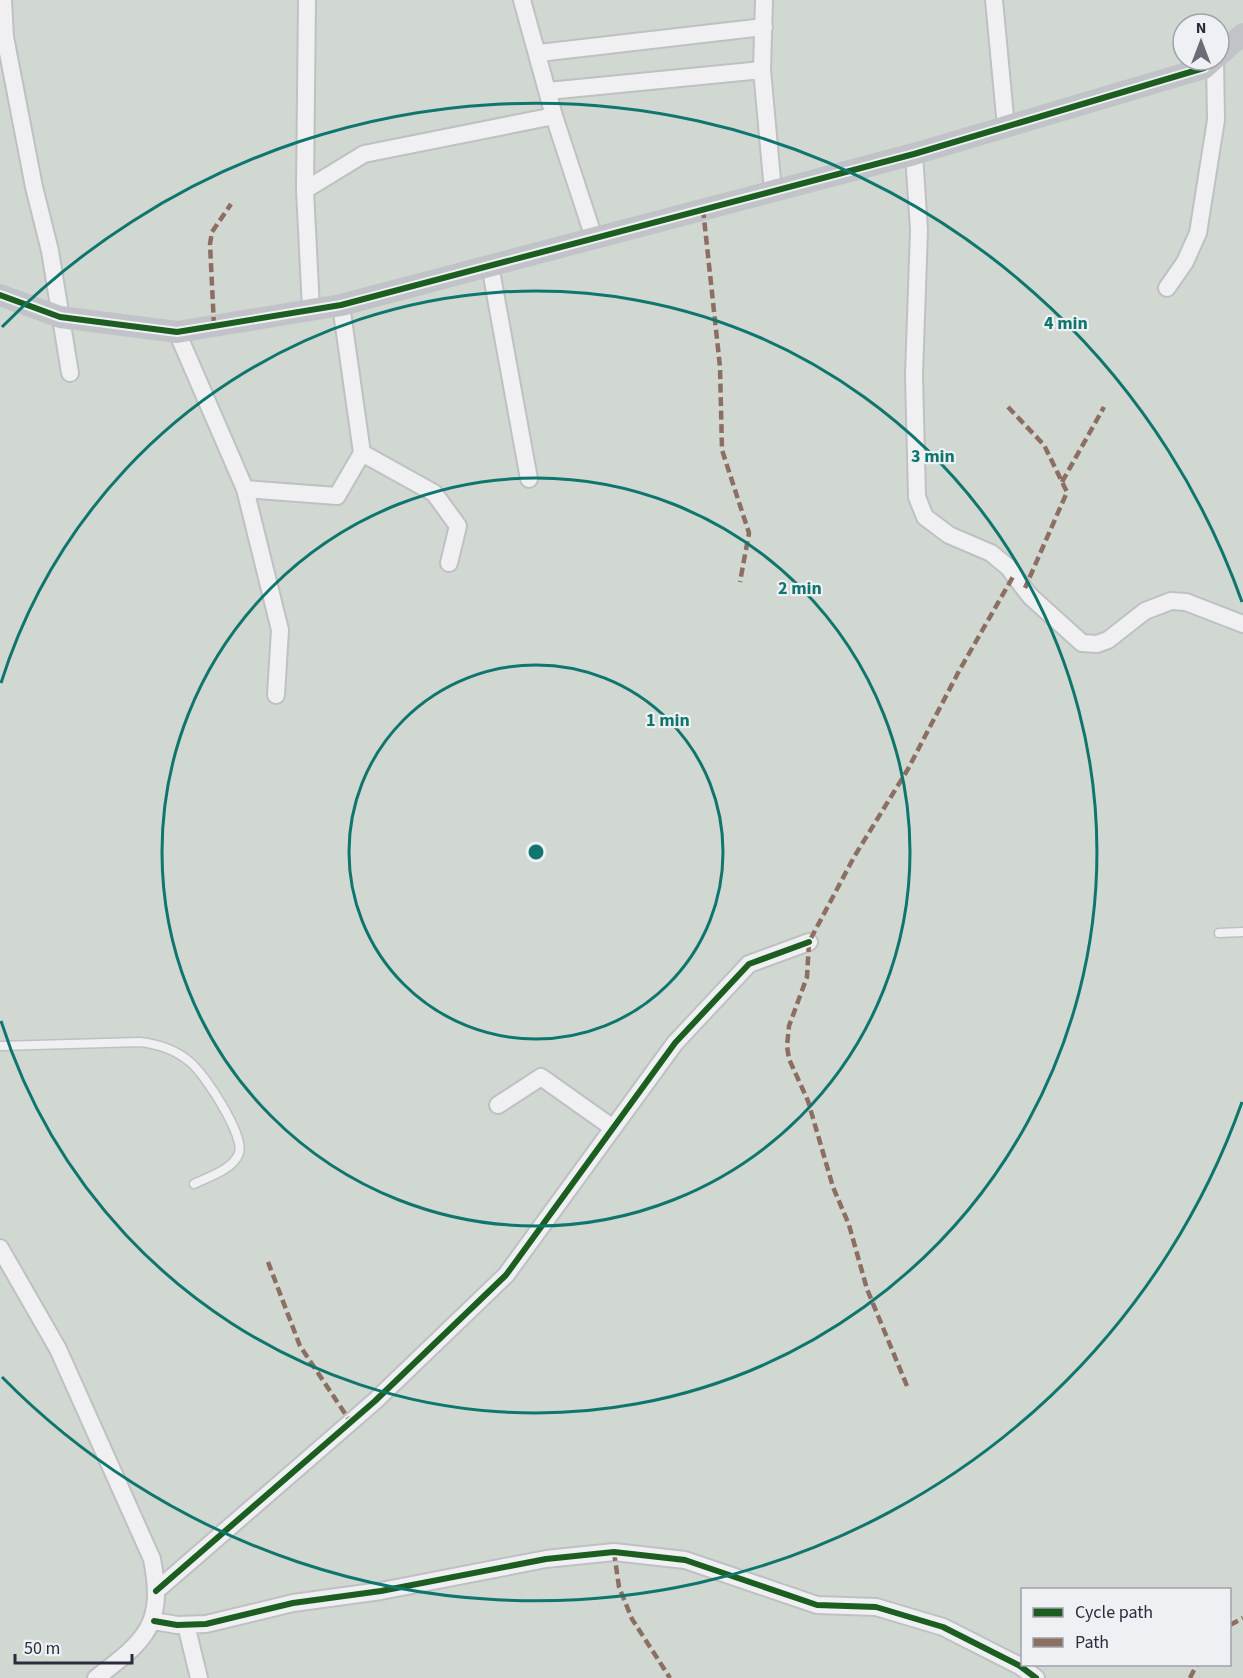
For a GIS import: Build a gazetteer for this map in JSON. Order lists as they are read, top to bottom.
{
  "legend": ["Cycle path", "Path"],
  "scale_bar": "50 m",
  "north": "top",
  "rings": [
    "4 min",
    "3 min",
    "2 min",
    "1 min"
  ]
}
